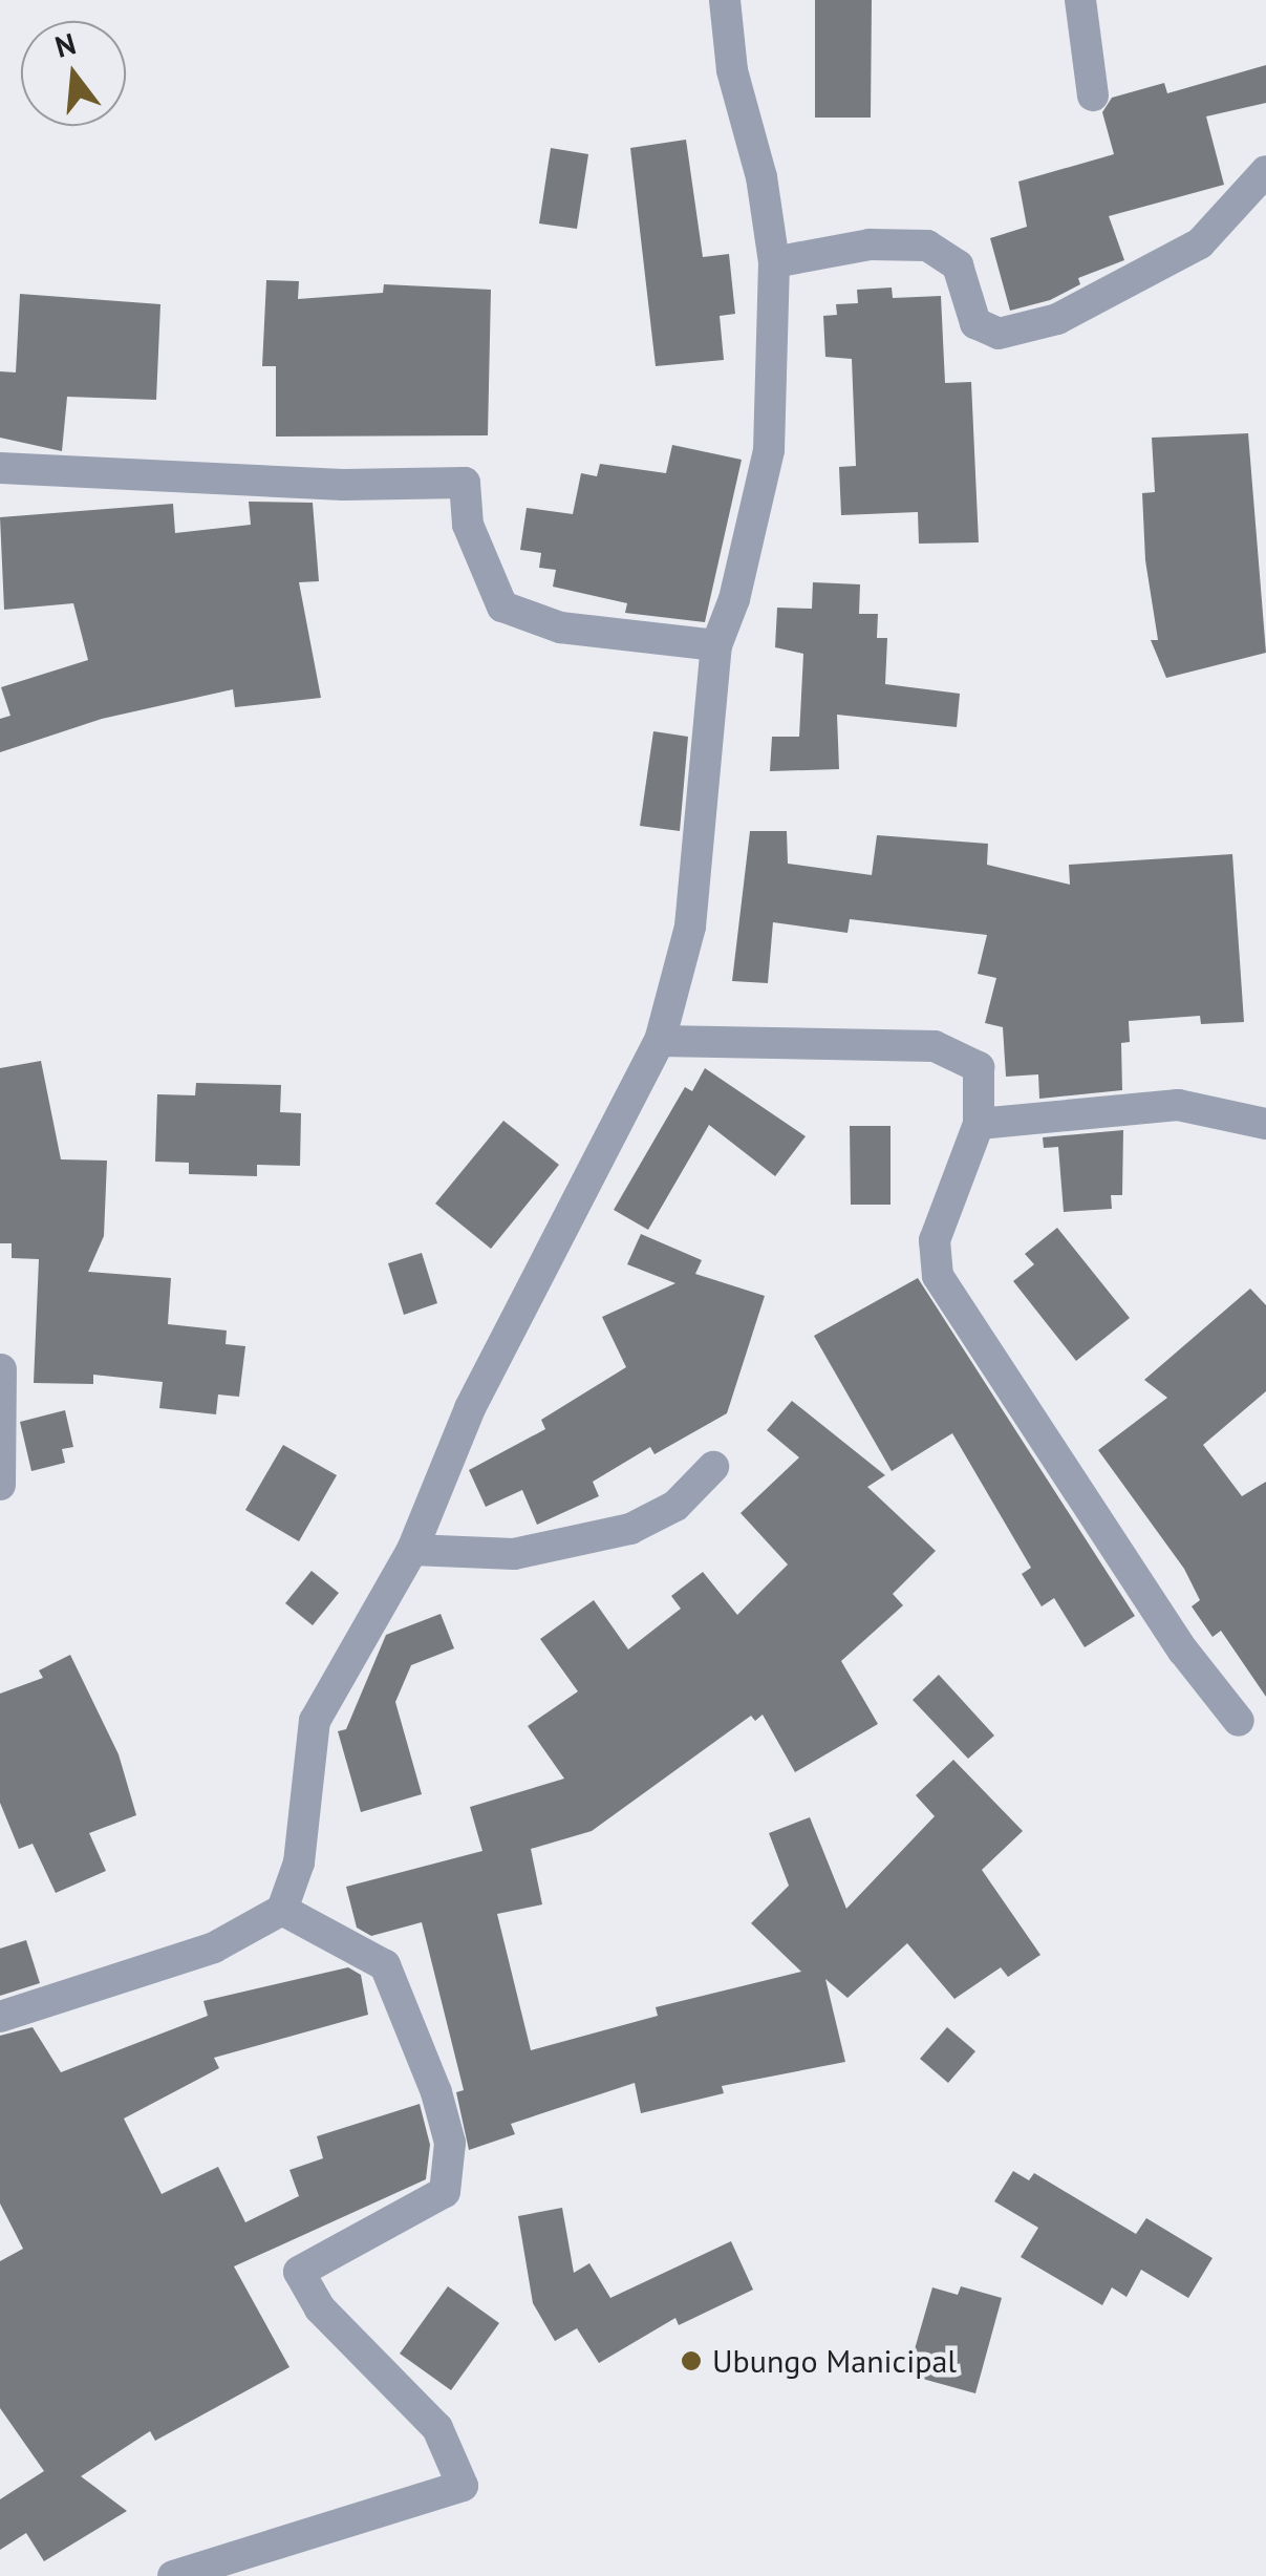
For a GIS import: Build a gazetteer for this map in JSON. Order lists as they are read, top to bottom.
{
  "places": ["Ubungo Manicipal"],
  "north": "top"
}
